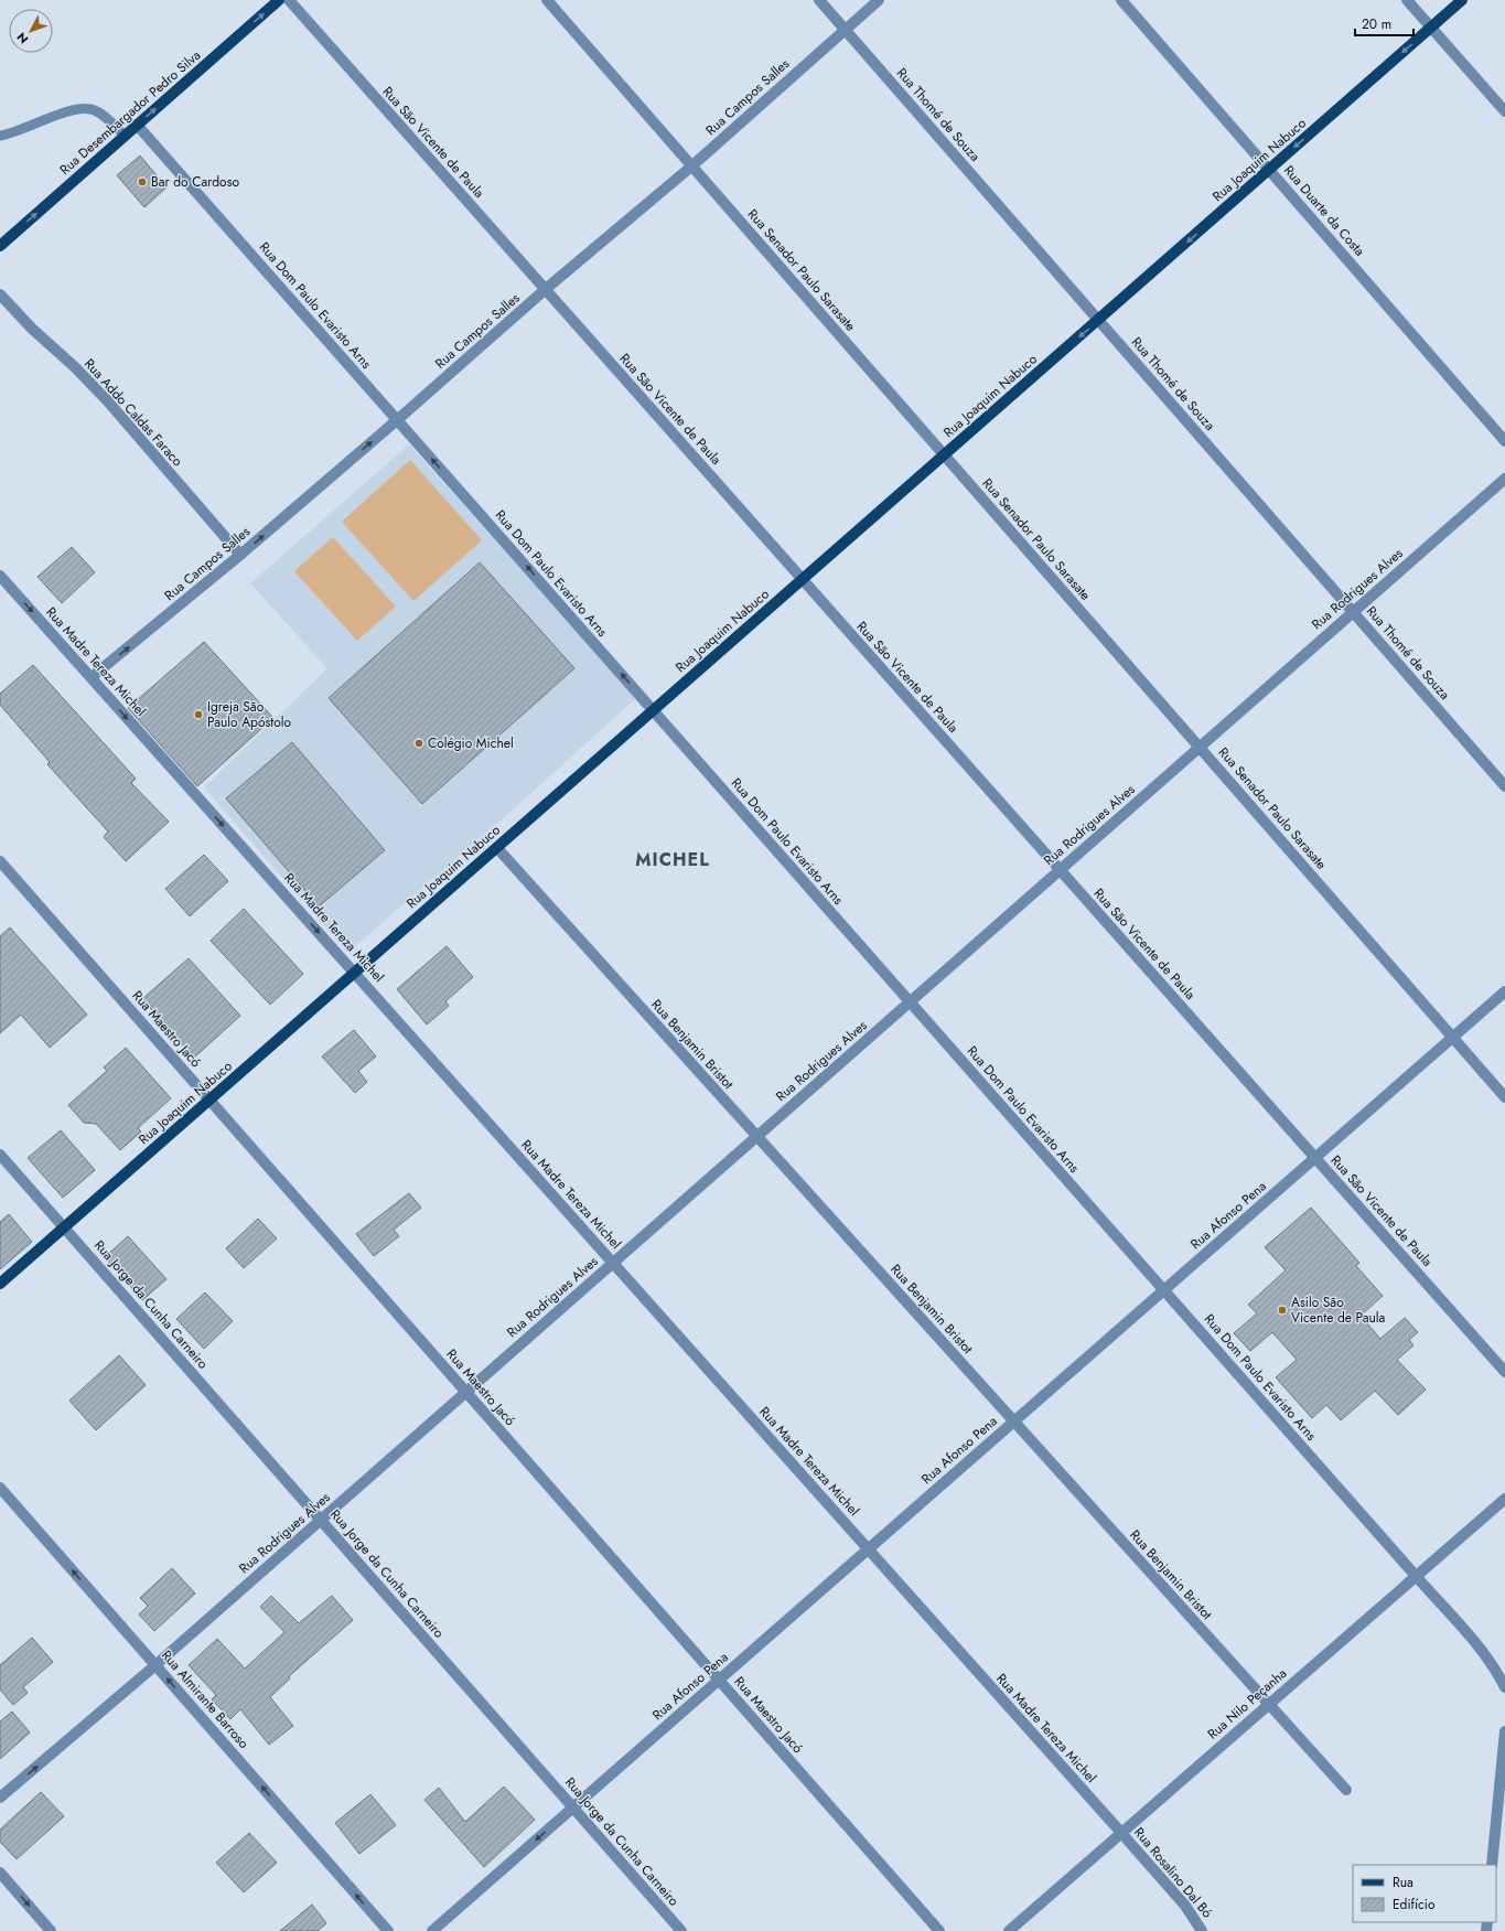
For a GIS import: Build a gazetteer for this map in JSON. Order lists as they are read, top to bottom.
{
  "streets": {
    "main road": ["Rua Desembargador Pedro Silva", "Rua Joaquim Nabuco"],
    "street": [
      "Rua Campos Salles",
      "Rua Thomé de Souza",
      "Rua São Vicente de Paula",
      "Rua Duarte da Costa",
      "Rua Senador Paulo Sarasate",
      "Rua Dom Paulo Evaristo Arns",
      "Rua Addo Caldas Faraco",
      "Rua Rodrigues Alves",
      "Rua Madre Tereza Michel",
      "Rua Maestro Jacó",
      "Rua Benjamin Bristot",
      "Rua Afonso Pena",
      "Rua Jorge da Cunha Carneiro",
      "Rua Almirante Barroso",
      "Rua Nilo Peçanha",
      "Rua Rosalino Dal Bó"
    ]
  },
  "crossings": [
    ["Rua Campos Salles", "Rua Thomé de Souza"],
    ["Rua Campos Salles", "Rua São Vicente de Paula"],
    ["Rua Campos Salles", "Rua Senador Paulo Sarasate"],
    ["Rua Campos Salles", "Rua Dom Paulo Evaristo Arns"],
    ["Rua Campos Salles", "Rua Addo Caldas Faraco"],
    ["Rua Campos Salles", "Rua Madre Tereza Michel"],
    ["Rua Desembargador Pedro Silva", "Rua Dom Paulo Evaristo Arns"],
    ["Rua Thomé de Souza", "Rua Joaquim Nabuco"],
    ["Rua Thomé de Souza", "Rua Rodrigues Alves"],
    ["Rua São Vicente de Paula", "Rua Joaquim Nabuco"],
    ["Rua São Vicente de Paula", "Rua Rodrigues Alves"],
    ["Rua São Vicente de Paula", "Rua Afonso Pena"],
    ["Rua Joaquim Nabuco", "Rua Duarte da Costa"],
    ["Rua Joaquim Nabuco", "Rua Senador Paulo Sarasate"],
    ["Rua Joaquim Nabuco", "Rua Dom Paulo Evaristo Arns"],
    ["Rua Joaquim Nabuco", "Rua Madre Tereza Michel"],
    ["Rua Joaquim Nabuco", "Rua Maestro Jacó"],
    ["Rua Joaquim Nabuco", "Rua Benjamin Bristot"],
    ["Rua Joaquim Nabuco", "Rua Jorge da Cunha Carneiro"],
    ["Rua Senador Paulo Sarasate", "Rua Rodrigues Alves"],
    ["Rua Senador Paulo Sarasate", "Rua Afonso Pena"],
    ["Rua Dom Paulo Evaristo Arns", "Rua Rodrigues Alves"],
    ["Rua Dom Paulo Evaristo Arns", "Rua Afonso Pena"],
    ["Rua Dom Paulo Evaristo Arns", "Rua Nilo Peçanha"],
    ["Rua Rodrigues Alves", "Rua Madre Tereza Michel"],
    ["Rua Rodrigues Alves", "Rua Maestro Jacó"],
    ["Rua Rodrigues Alves", "Rua Benjamin Bristot"],
    ["Rua Rodrigues Alves", "Rua Jorge da Cunha Carneiro"],
    ["Rua Rodrigues Alves", "Rua Almirante Barroso"],
    ["Rua Madre Tereza Michel", "Rua Afonso Pena"],
    ["Rua Madre Tereza Michel", "Rua Nilo Peçanha"],
    ["Rua Madre Tereza Michel", "Rua Rosalino Dal Bó"],
    ["Rua Maestro Jacó", "Rua Afonso Pena"],
    ["Rua Benjamin Bristot", "Rua Afonso Pena"],
    ["Rua Benjamin Bristot", "Rua Nilo Peçanha"],
    ["Rua Afonso Pena", "Rua Jorge da Cunha Carneiro"],
    ["Rua Nilo Peçanha", "Rua Rosalino Dal Bó"]
  ],
  "one_way": ["Rua Campos Salles", "Rua Desembargador Pedro Silva", "Rua Almirante Barroso"],
  "districts": ["MICHEL"],
  "places": [
    "Bar do Cardoso",
    "Igreja São Paulo Apóstolo",
    "Colégio Michel",
    "Asilo São Vicente de Paula"
  ],
  "legend": ["Rua", "Edifício"],
  "scale_bar": "20 m",
  "north": "bottom left"
}
